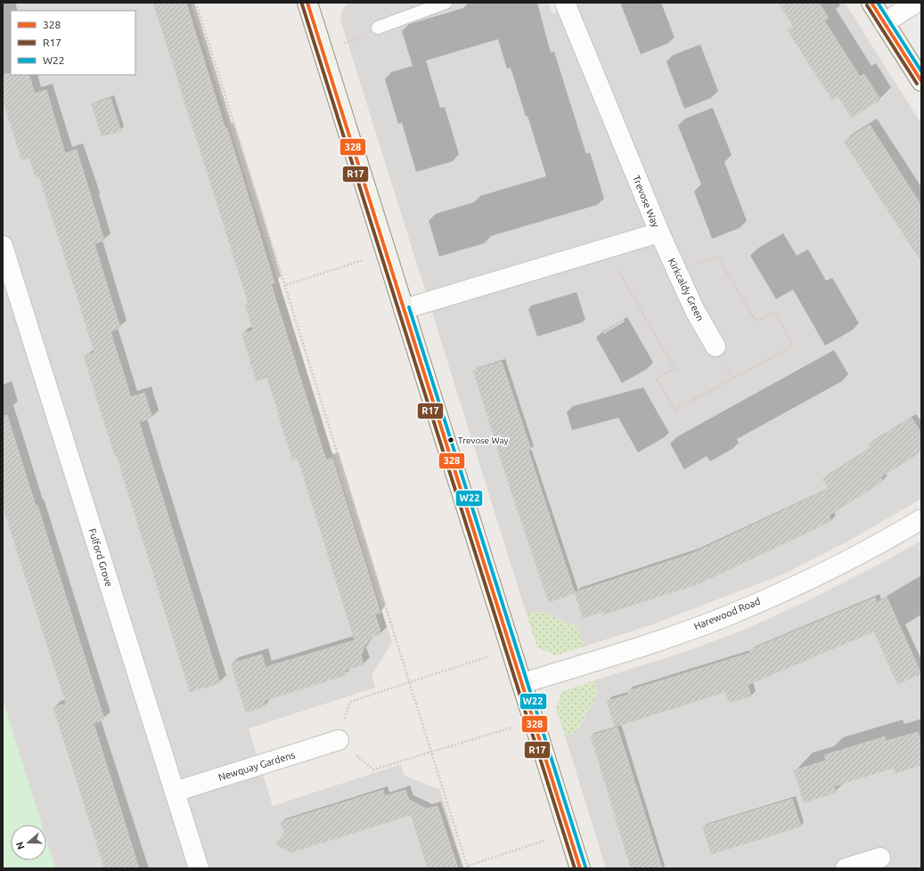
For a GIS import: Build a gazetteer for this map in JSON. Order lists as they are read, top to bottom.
{
  "streets": {
    "street": [
      "Trevose Way",
      "Kirkcaldy Green",
      "Fulford Grove",
      "Harewood Road",
      "Newquay Gardens"
    ]
  },
  "crossings": [
    ["Trevose Way", "Kirkcaldy Green"],
    ["Fulford Grove", "Newquay Gardens"]
  ],
  "places": ["Trevose Way"],
  "lines": ["transit line 328", "transit line W22", "transit line R17"],
  "legend": ["328", "R17", "W22"],
  "north": "left"
}
